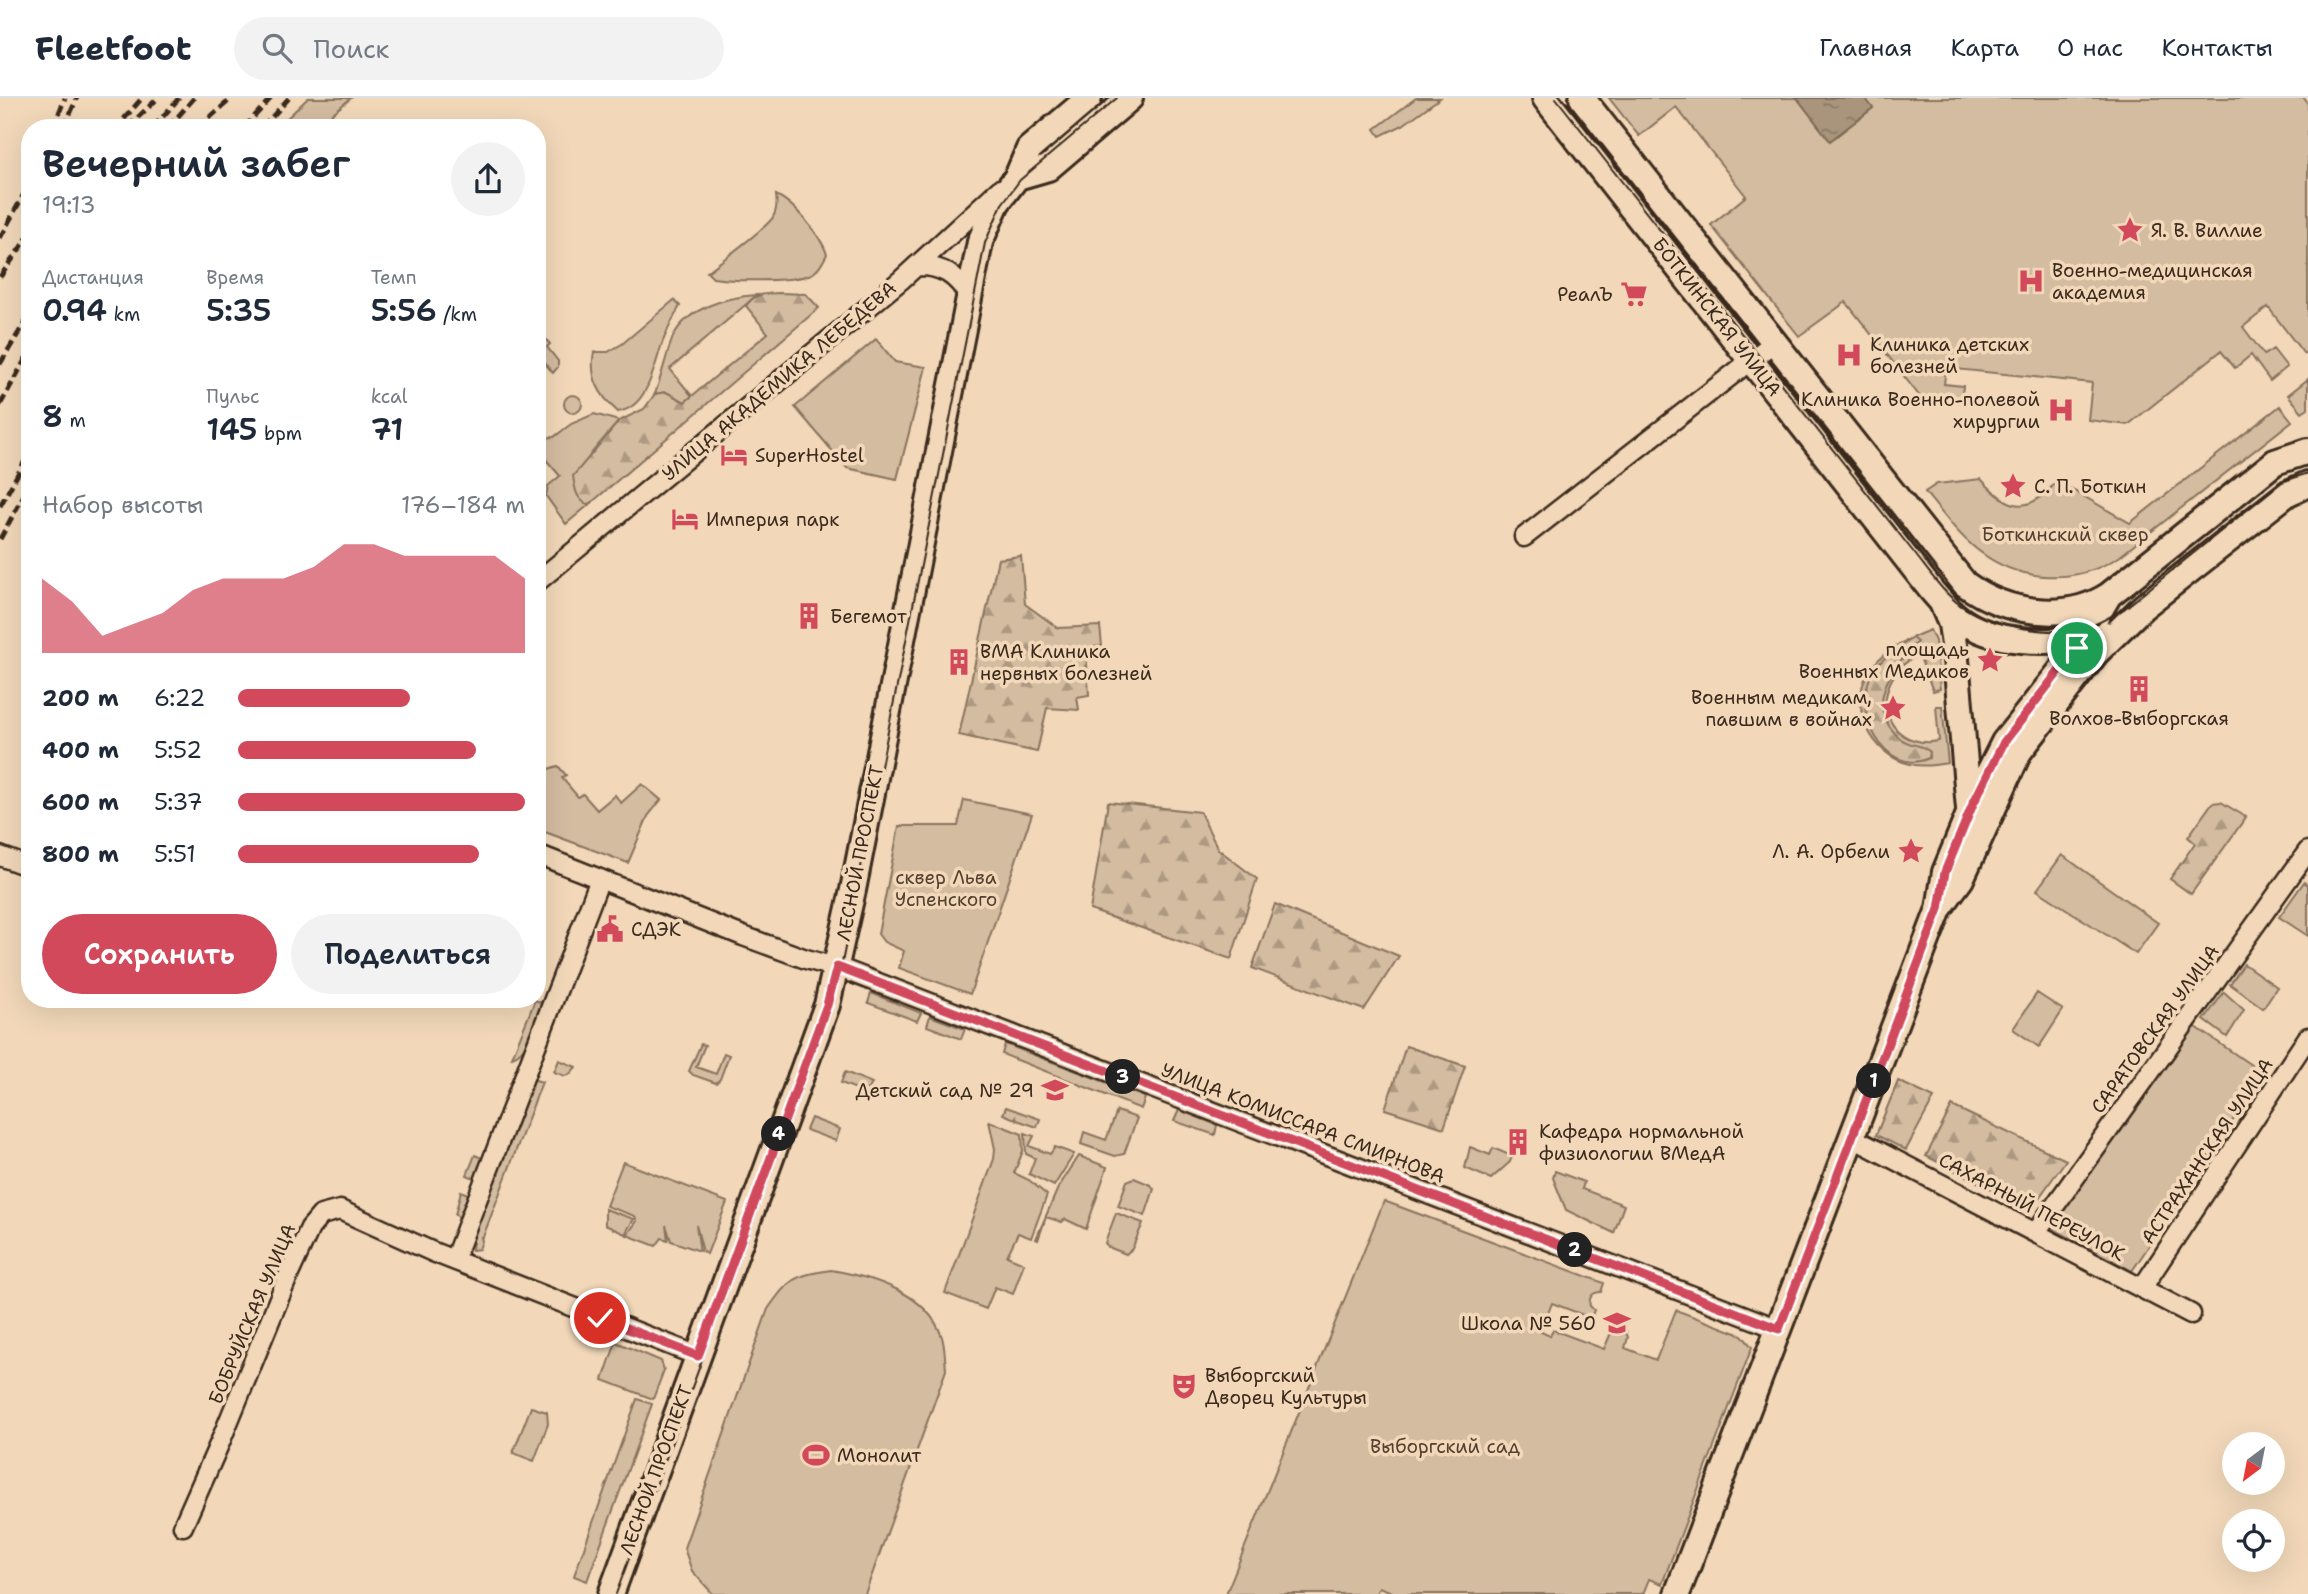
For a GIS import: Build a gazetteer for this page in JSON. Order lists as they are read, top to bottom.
{
  "streets": {
    "main road": ["БОТКИНСКАЯ УЛИЦА", "УЛИЦА АКАДЕМИКА ЛЕБЕДЕВА", "ЛЕСНОЙ ПРОСПЕКТ"],
    "street": [
      "САРАТОВСКАЯ УЛИЦА",
      "УЛИЦА КОМИССАРА СМИРНОВА",
      "АСТРАХАНСКАЯ УЛИЦА",
      "САХАРНЫЙ ПЕРЕУЛОК",
      "БОБРУЙСКАЯ УЛИЦА"
    ]
  },
  "crossings": [
    ["УЛИЦА АКАДЕМИКА ЛЕБЕДЕВА", "ЛЕСНОЙ ПРОСПЕКТ"],
    ["ЛЕСНОЙ ПРОСПЕКТ", "УЛИЦА КОМИССАРА СМИРНОВА"],
    ["ЛЕСНОЙ ПРОСПЕКТ", "БОБРУЙСКАЯ УЛИЦА"],
    ["САРАТОВСКАЯ УЛИЦА", "САХАРНЫЙ ПЕРЕУЛОК"],
    ["АСТРАХАНСКАЯ УЛИЦА", "САХАРНЫЙ ПЕРЕУЛОК"]
  ],
  "parks": ["Боткинский сквер", "сквер Льва Успенского", "Выборгский сад"],
  "places": {
    "place": [
      "Я. В. Виллие",
      "С. П. Боткин",
      "площадь Военных Медиков",
      "Военным медикам, павшим в войнах",
      "Л. А. Орбели"
    ],
    "hospital": ["Военно-медицинская академия", "Клиника детских болезней", "Клиника Военно-полевой хирургии"],
    "supermarket": ["РеалЪ"],
    "hotel": ["SuperHostel", "Империя парк"],
    "building": [
      "Бегемот",
      "ВМА Клиника нервных болезней",
      "Волхов-Выборгская",
      "Кафедра нормальной физиологии ВМедА"
    ],
    "public building": ["СДЭК"],
    "school or university": ["Детский сад № 29", "Школа № 560"],
    "theatre": ["Выборгский Дворец Культуры"],
    "sports": ["Монолит"]
  },
  "north": "bottom left",
  "page": {
    "header": "Fleetfoot",
    "search": "Поиск",
    "nav": [
      "Главная",
      "Карта",
      "О нас",
      "Контакты"
    ],
    "heading": ["Вечерний забег", "19:13"],
    "stats": [
      ["Дистанция", "0.94 km"],
      ["Время", "5:35"],
      ["Темп", "5:56 /km"],
      ["8 m"],
      ["Пульс", "145 bpm"],
      ["kcal", "71"]
    ],
    "chart": ["Набор высоты", "176–184 m"],
    "list": [
      {
        "name": "200 m",
        "note": "6:22"
      },
      {
        "name": "400 m",
        "note": "5:52"
      },
      {
        "name": "600 m",
        "note": "5:37"
      },
      {
        "name": "800 m",
        "note": "5:51"
      }
    ],
    "buttons": ["Сохранить", "Поделиться"],
    "pins": [
      "3",
      "1",
      "4",
      "2"
    ]
  }
}
